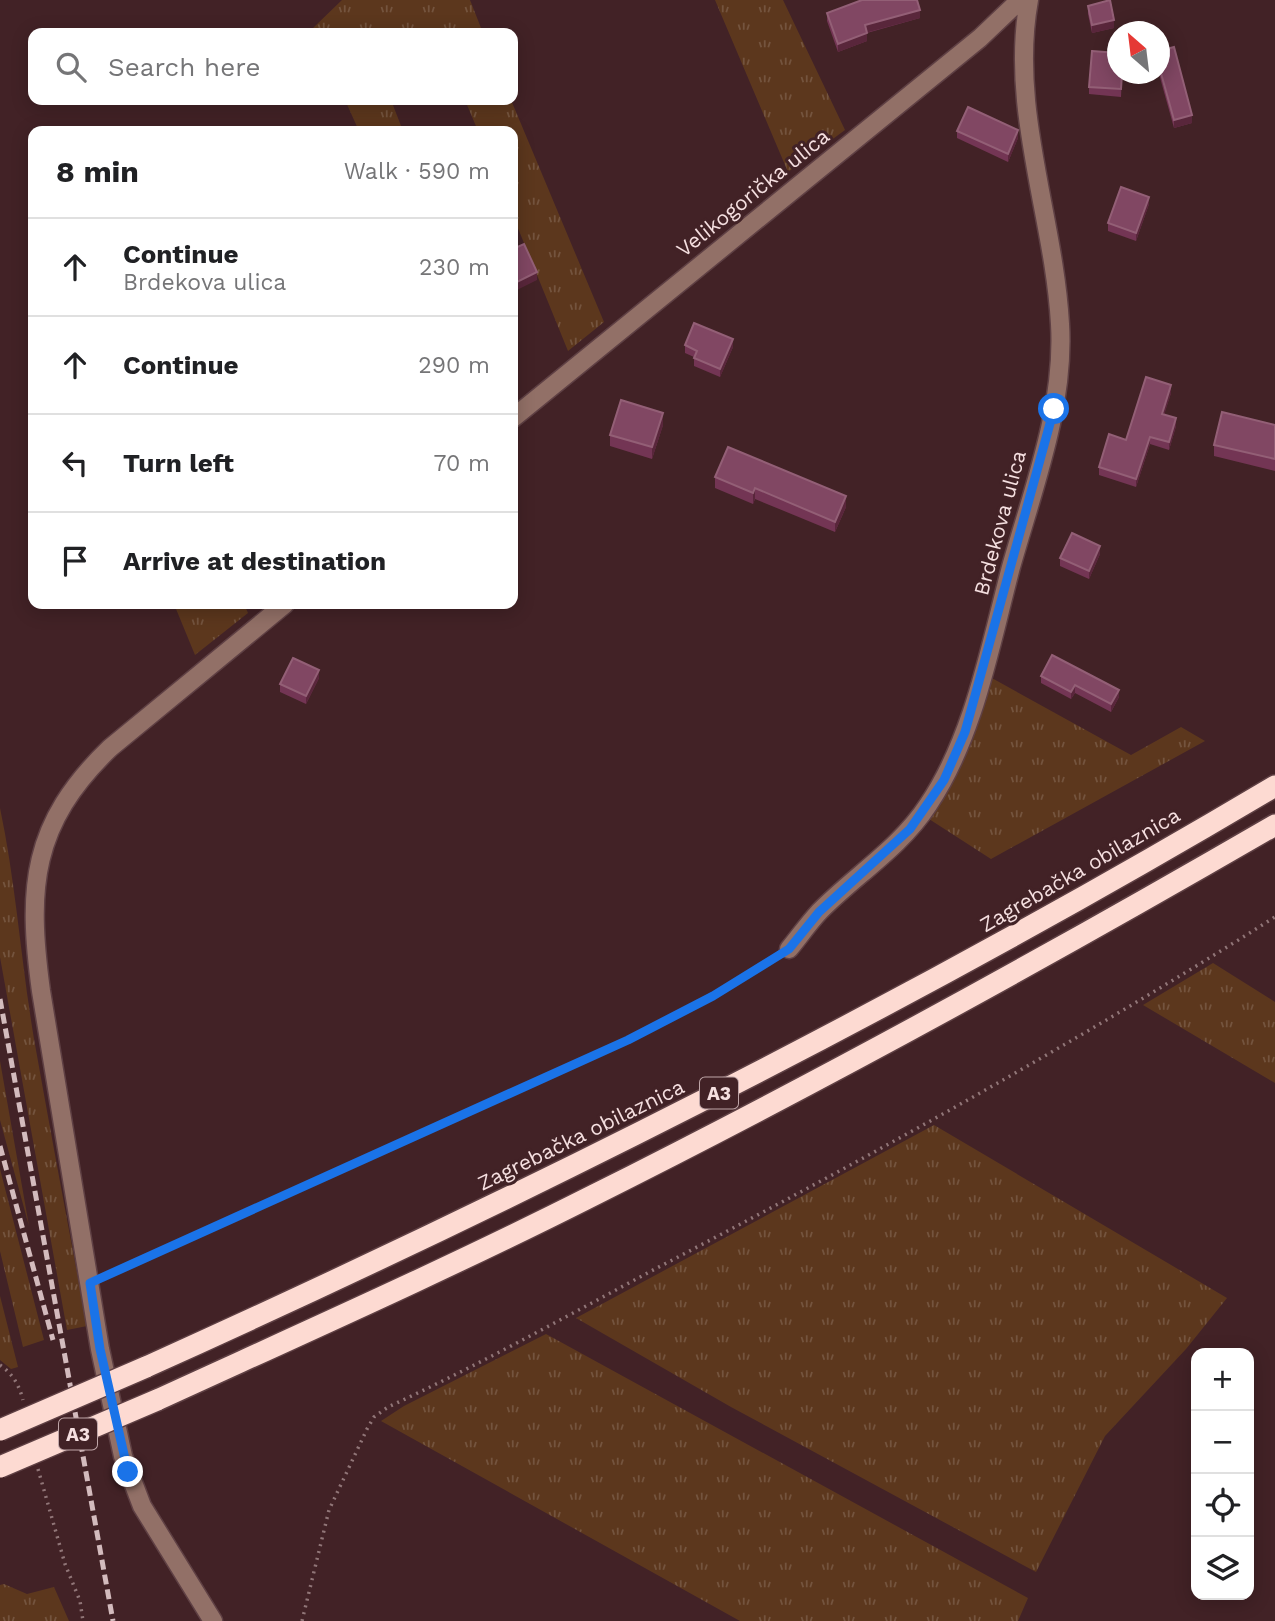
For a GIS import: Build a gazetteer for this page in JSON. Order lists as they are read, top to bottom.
{
  "streets": {
    "highway": ["Zagrebačka obilaznica", "A3"],
    "street": ["Velikogorička ulica", "Brdekova ulica"]
  },
  "north": "top left",
  "page": {
    "search": "Search here",
    "heading": ["8 min", "Walk · 590 m"],
    "list": [
      ["Continue", "Brdekova ulica", "230 m"],
      ["Continue", "290 m"],
      ["Turn left", "70 m"],
      "Arrive at destination"
    ],
    "map_buttons": ["+", "−"]
  }
}
